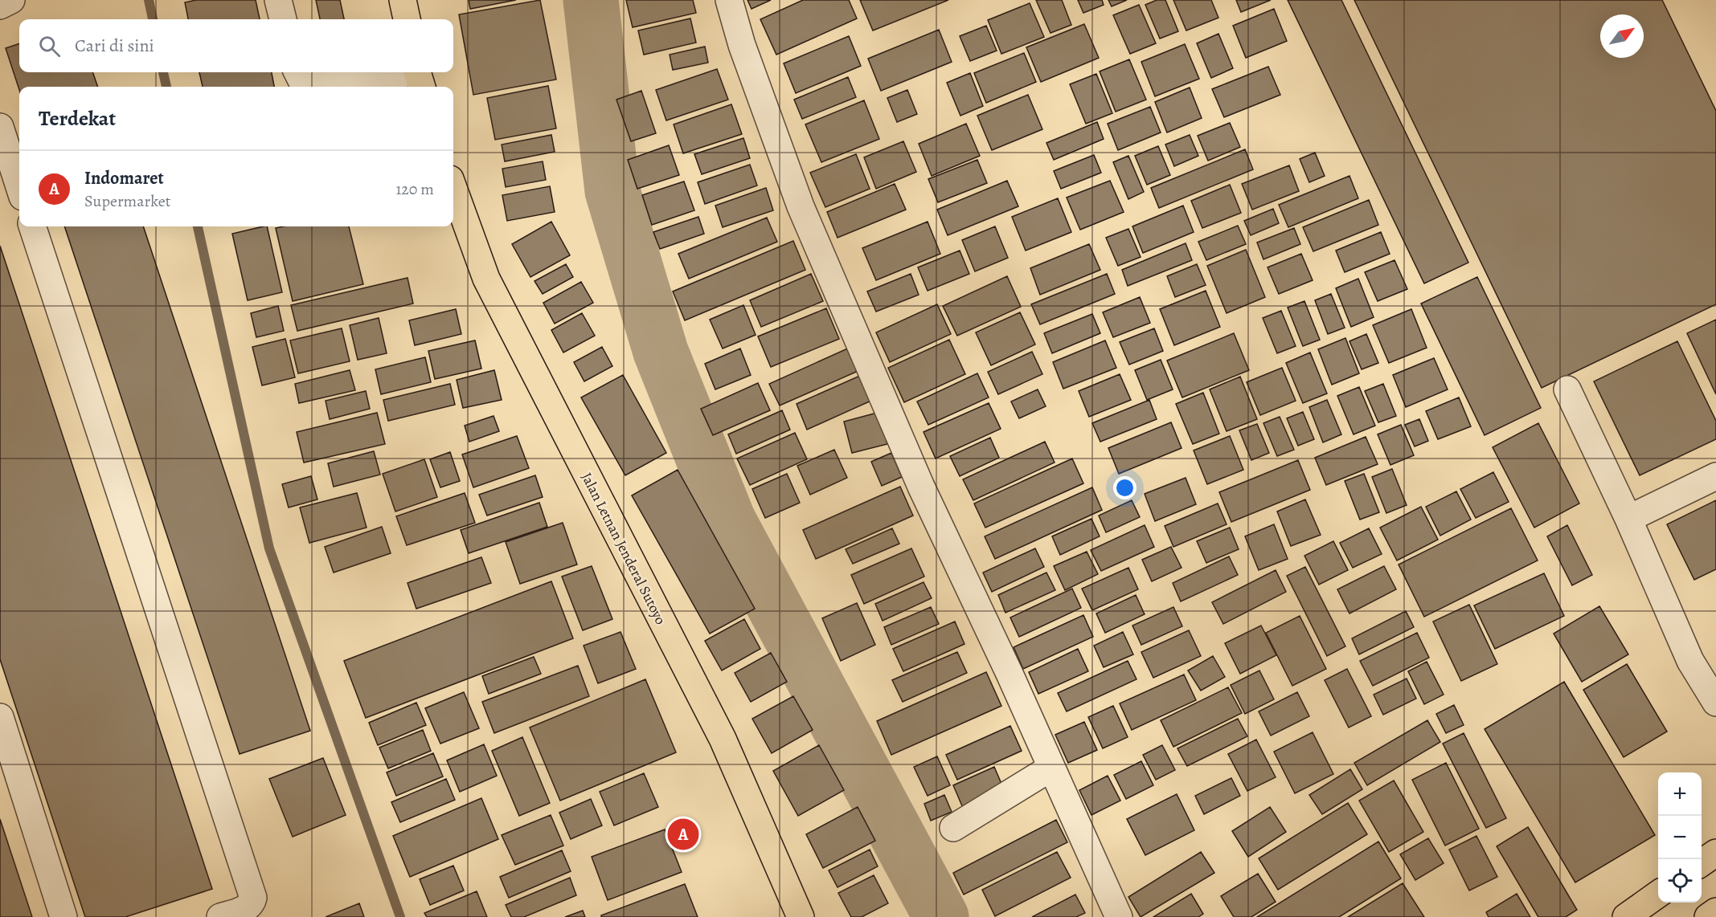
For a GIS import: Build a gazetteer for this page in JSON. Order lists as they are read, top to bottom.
{
  "streets": {
    "highway": ["Jalan Letnan Jenderal Sutoyo"]
  },
  "north": "top right",
  "page": {
    "search": "Cari di sini",
    "heading": "Terdekat",
    "list": [
      {
        "mark": "A",
        "name": "Indomaret",
        "note": "Supermarket",
        "value": "120 m"
      }
    ],
    "map_buttons": ["+", "−"],
    "pins": "A"
  }
}
